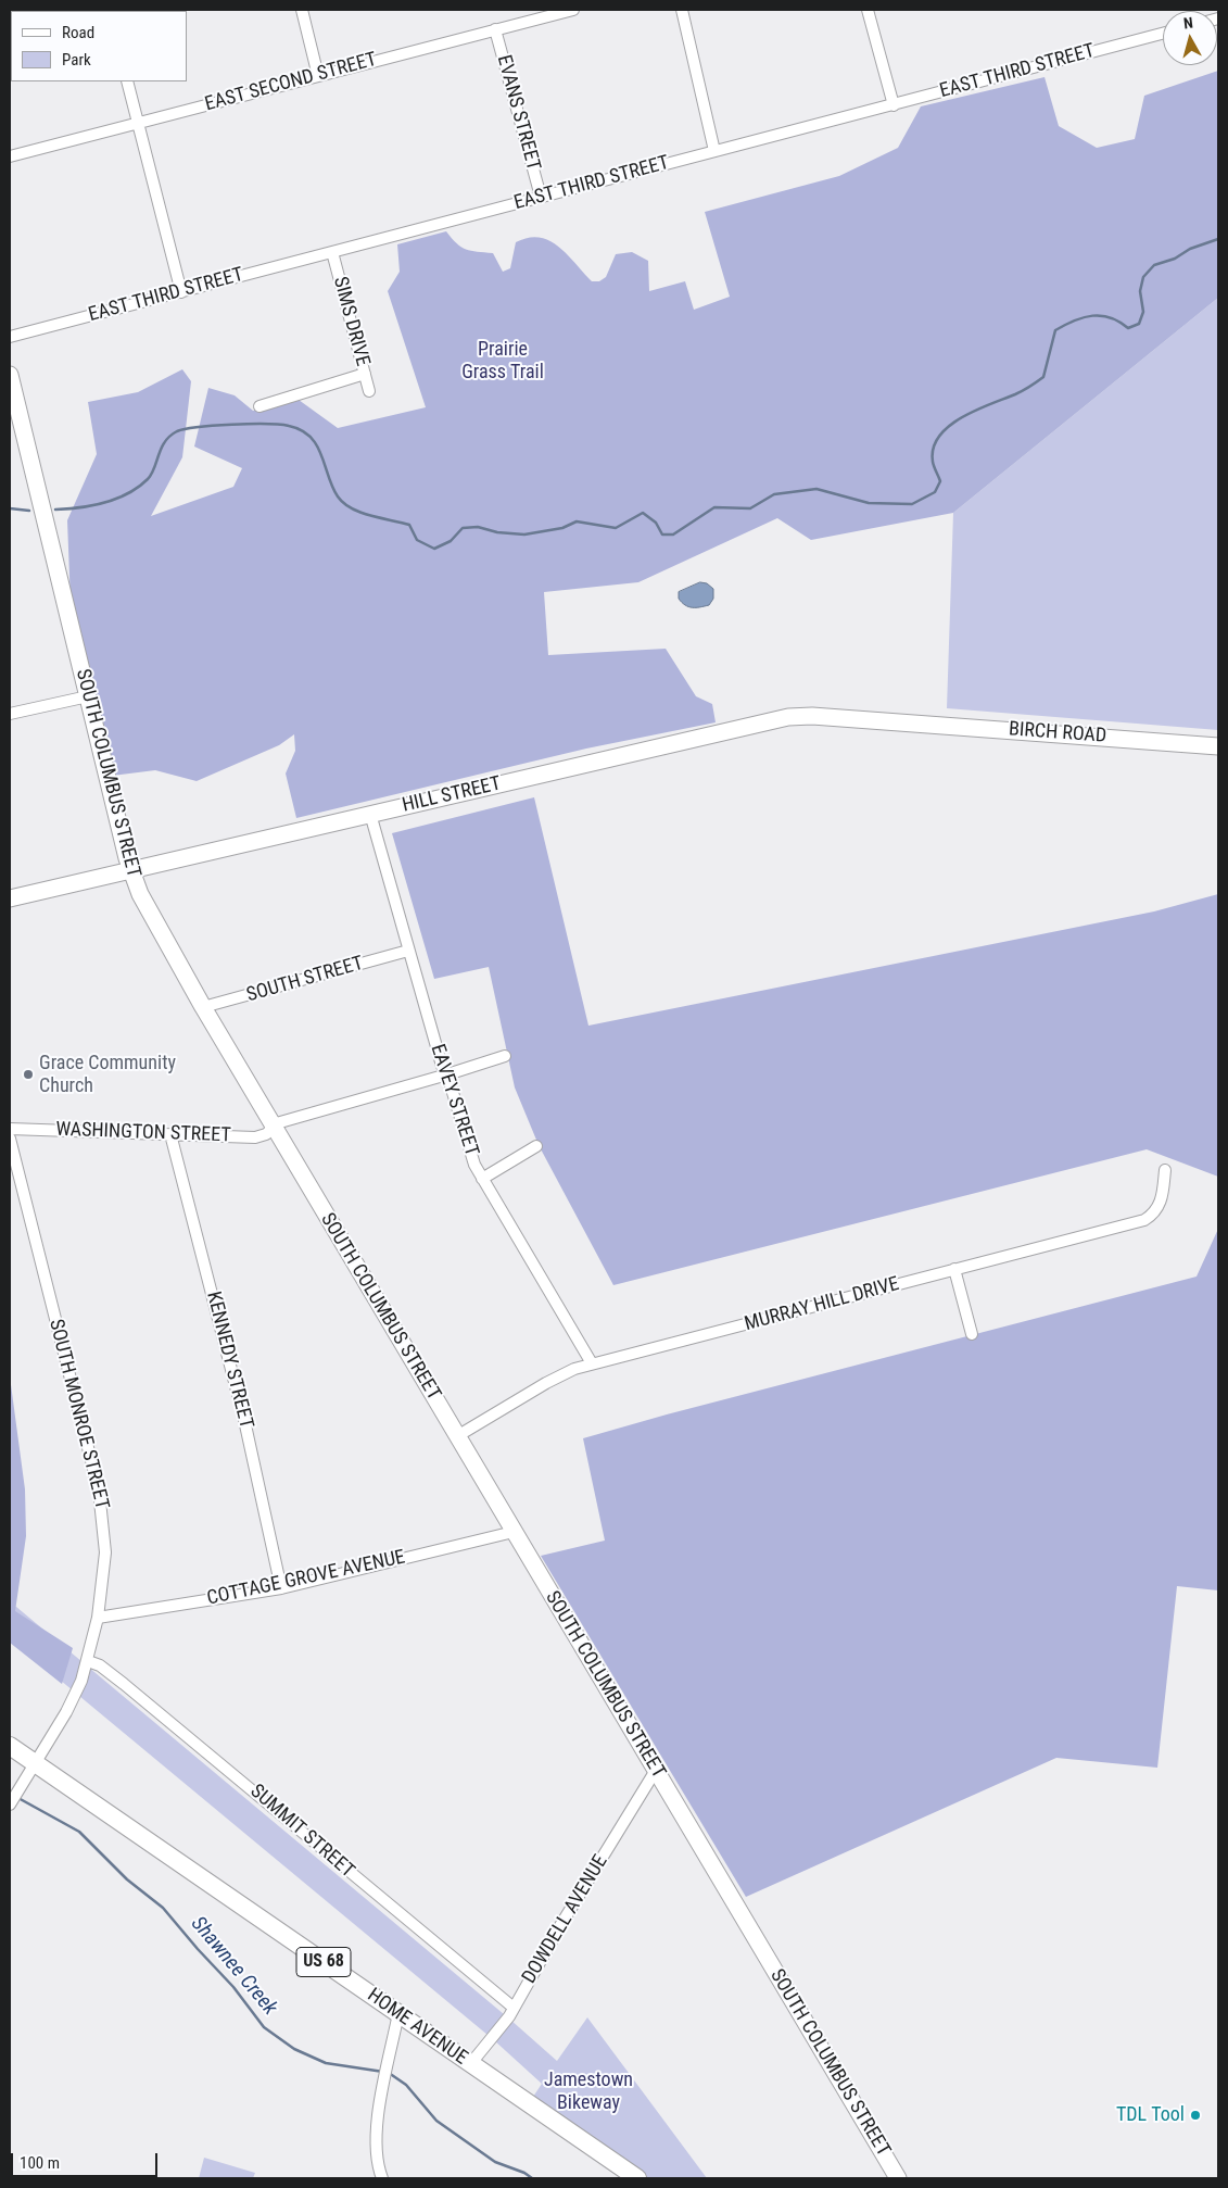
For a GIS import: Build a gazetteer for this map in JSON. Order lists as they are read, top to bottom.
{
  "streets": {
    "main road": ["US 68", "HOME AVENUE"],
    "street": [
      "EAST THIRD STREET",
      "EAST SECOND STREET",
      "EVANS STREET",
      "SIMS DRIVE",
      "BIRCH ROAD",
      "SOUTH COLUMBUS STREET",
      "HILL STREET",
      "SOUTH STREET",
      "EAVEY STREET",
      "WASHINGTON STREET",
      "MURRAY HILL DRIVE",
      "KENNEDY STREET",
      "SOUTH MONROE STREET",
      "COTTAGE GROVE AVENUE",
      "SUMMIT STREET",
      "DOWDELL AVENUE"
    ]
  },
  "crossings": [
    ["EAST THIRD STREET", "EVANS STREET"],
    ["EAST THIRD STREET", "SIMS DRIVE"],
    ["EAST SECOND STREET", "EVANS STREET"],
    ["BIRCH ROAD", "HILL STREET"],
    ["SOUTH COLUMBUS STREET", "HILL STREET"],
    ["SOUTH COLUMBUS STREET", "SOUTH STREET"],
    ["SOUTH COLUMBUS STREET", "WASHINGTON STREET"],
    ["SOUTH COLUMBUS STREET", "MURRAY HILL DRIVE"],
    ["SOUTH COLUMBUS STREET", "COTTAGE GROVE AVENUE"],
    ["SOUTH COLUMBUS STREET", "DOWDELL AVENUE"],
    ["HILL STREET", "EAVEY STREET"],
    ["SOUTH STREET", "EAVEY STREET"],
    ["EAVEY STREET", "WASHINGTON STREET"],
    ["EAVEY STREET", "MURRAY HILL DRIVE"],
    ["WASHINGTON STREET", "KENNEDY STREET"],
    ["KENNEDY STREET", "COTTAGE GROVE AVENUE"],
    ["SOUTH MONROE STREET", "COTTAGE GROVE AVENUE"],
    ["SOUTH MONROE STREET", "SUMMIT STREET"],
    ["SOUTH MONROE STREET", "HOME AVENUE"],
    ["SUMMIT STREET", "DOWDELL AVENUE"],
    ["DOWDELL AVENUE", "HOME AVENUE"]
  ],
  "water": ["Shawnee Creek"],
  "parks": ["Prairie Grass Trail", "Jamestown Bikeway"],
  "places": ["Grace Community Church", "TDL Tool"],
  "legend": ["Road", "Park"],
  "scale_bar": "100 m",
  "north": "top"
}
